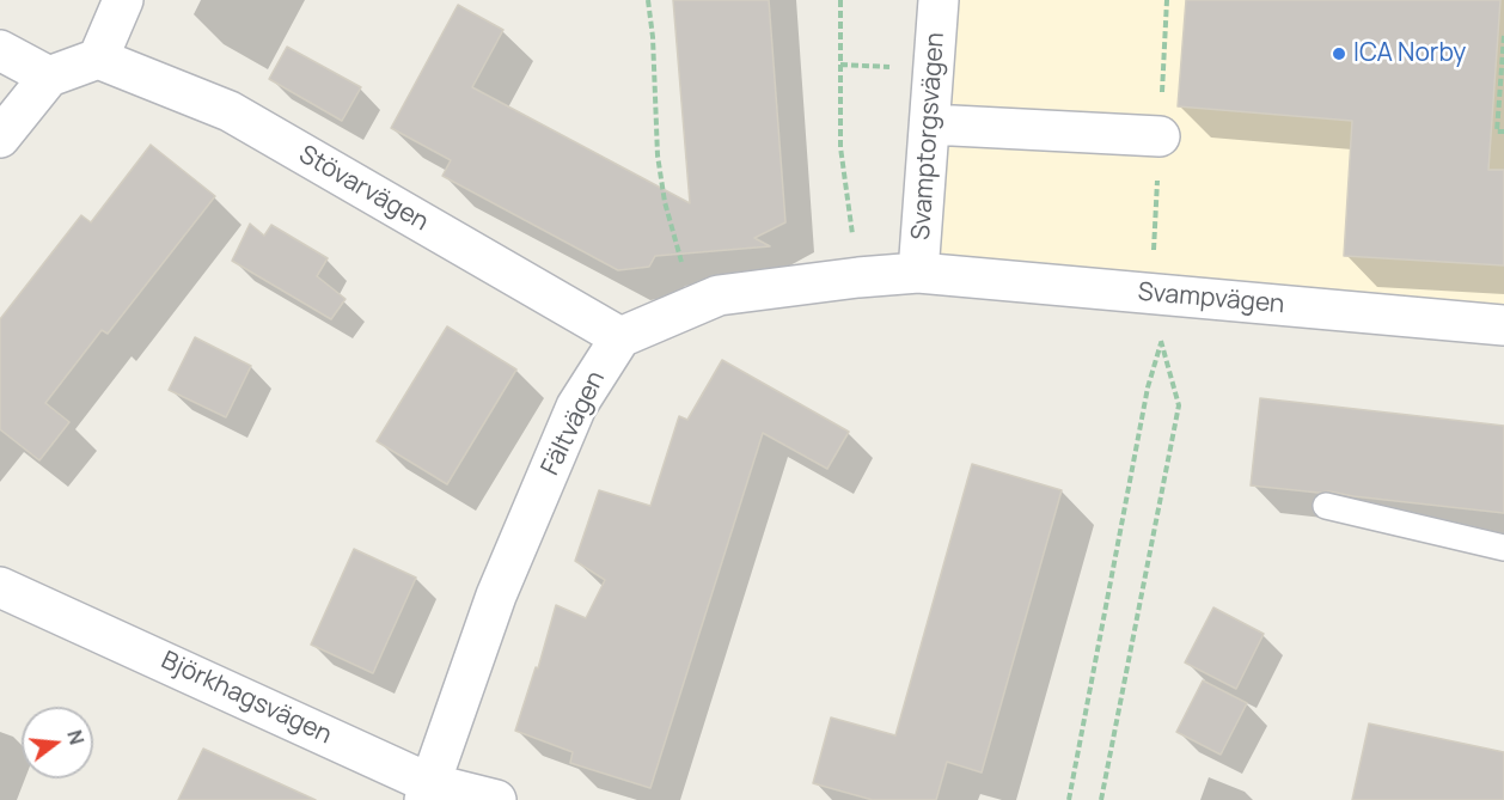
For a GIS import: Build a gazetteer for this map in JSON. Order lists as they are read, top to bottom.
{
  "streets": {
    "street": [
      "Svamptorgsvägen",
      "Stövarvägen",
      "Svampvägen",
      "Fältvägen",
      "Björkhagsvägen"
    ]
  },
  "crossings": [
    ["Svamptorgsvägen", "Svampvägen"],
    ["Stövarvägen", "Fältvägen"],
    ["Fältvägen", "Björkhagsvägen"]
  ],
  "places": ["ICA Norby"],
  "north": "right"
}
